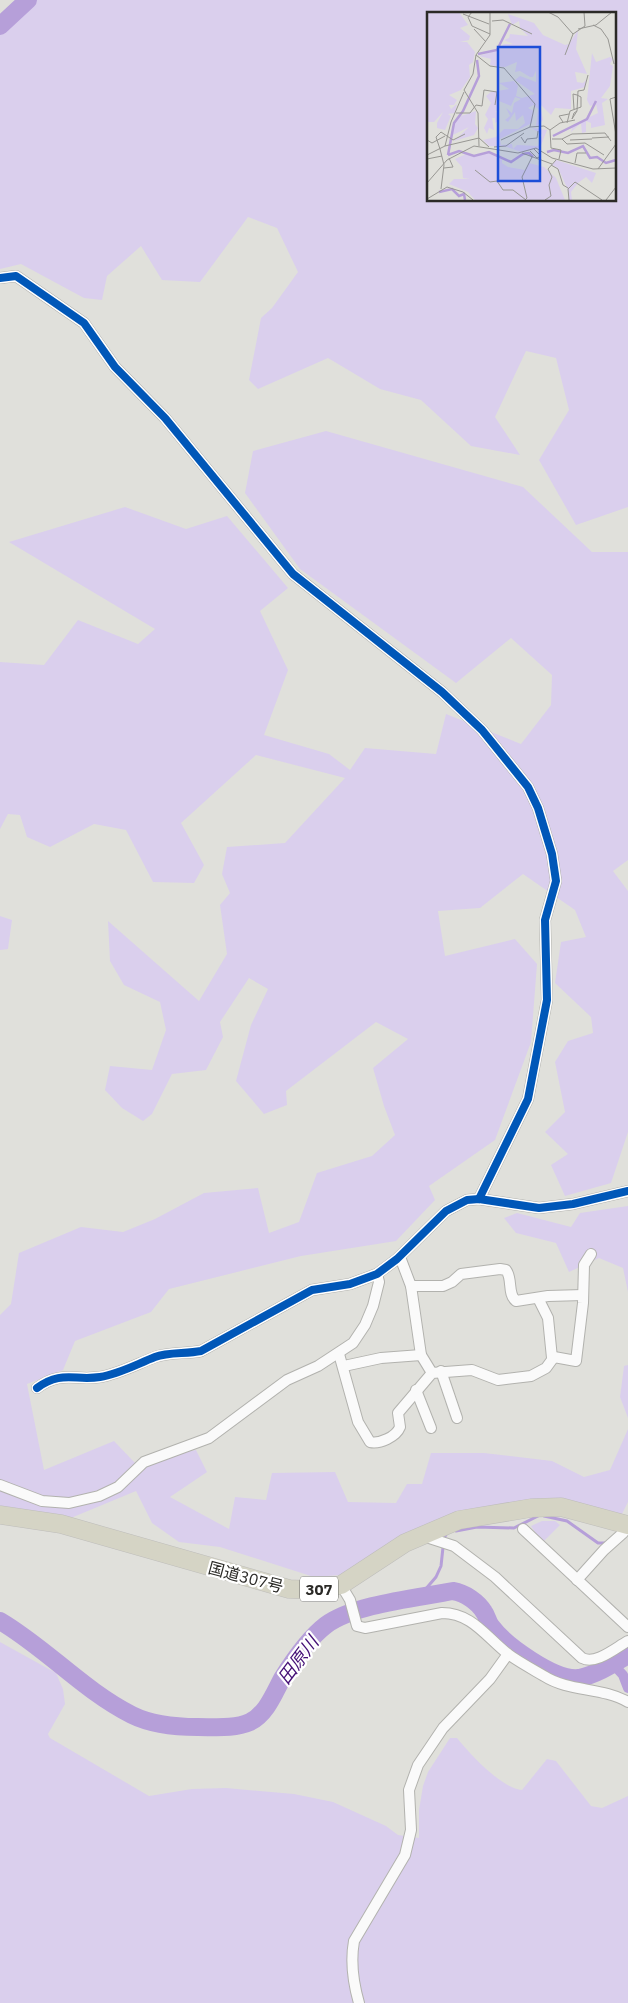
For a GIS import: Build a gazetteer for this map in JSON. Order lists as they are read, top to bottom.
{
  "streets": {
    "highway": ["国道307号", "307"]
  },
  "water": ["田原川"]
}
